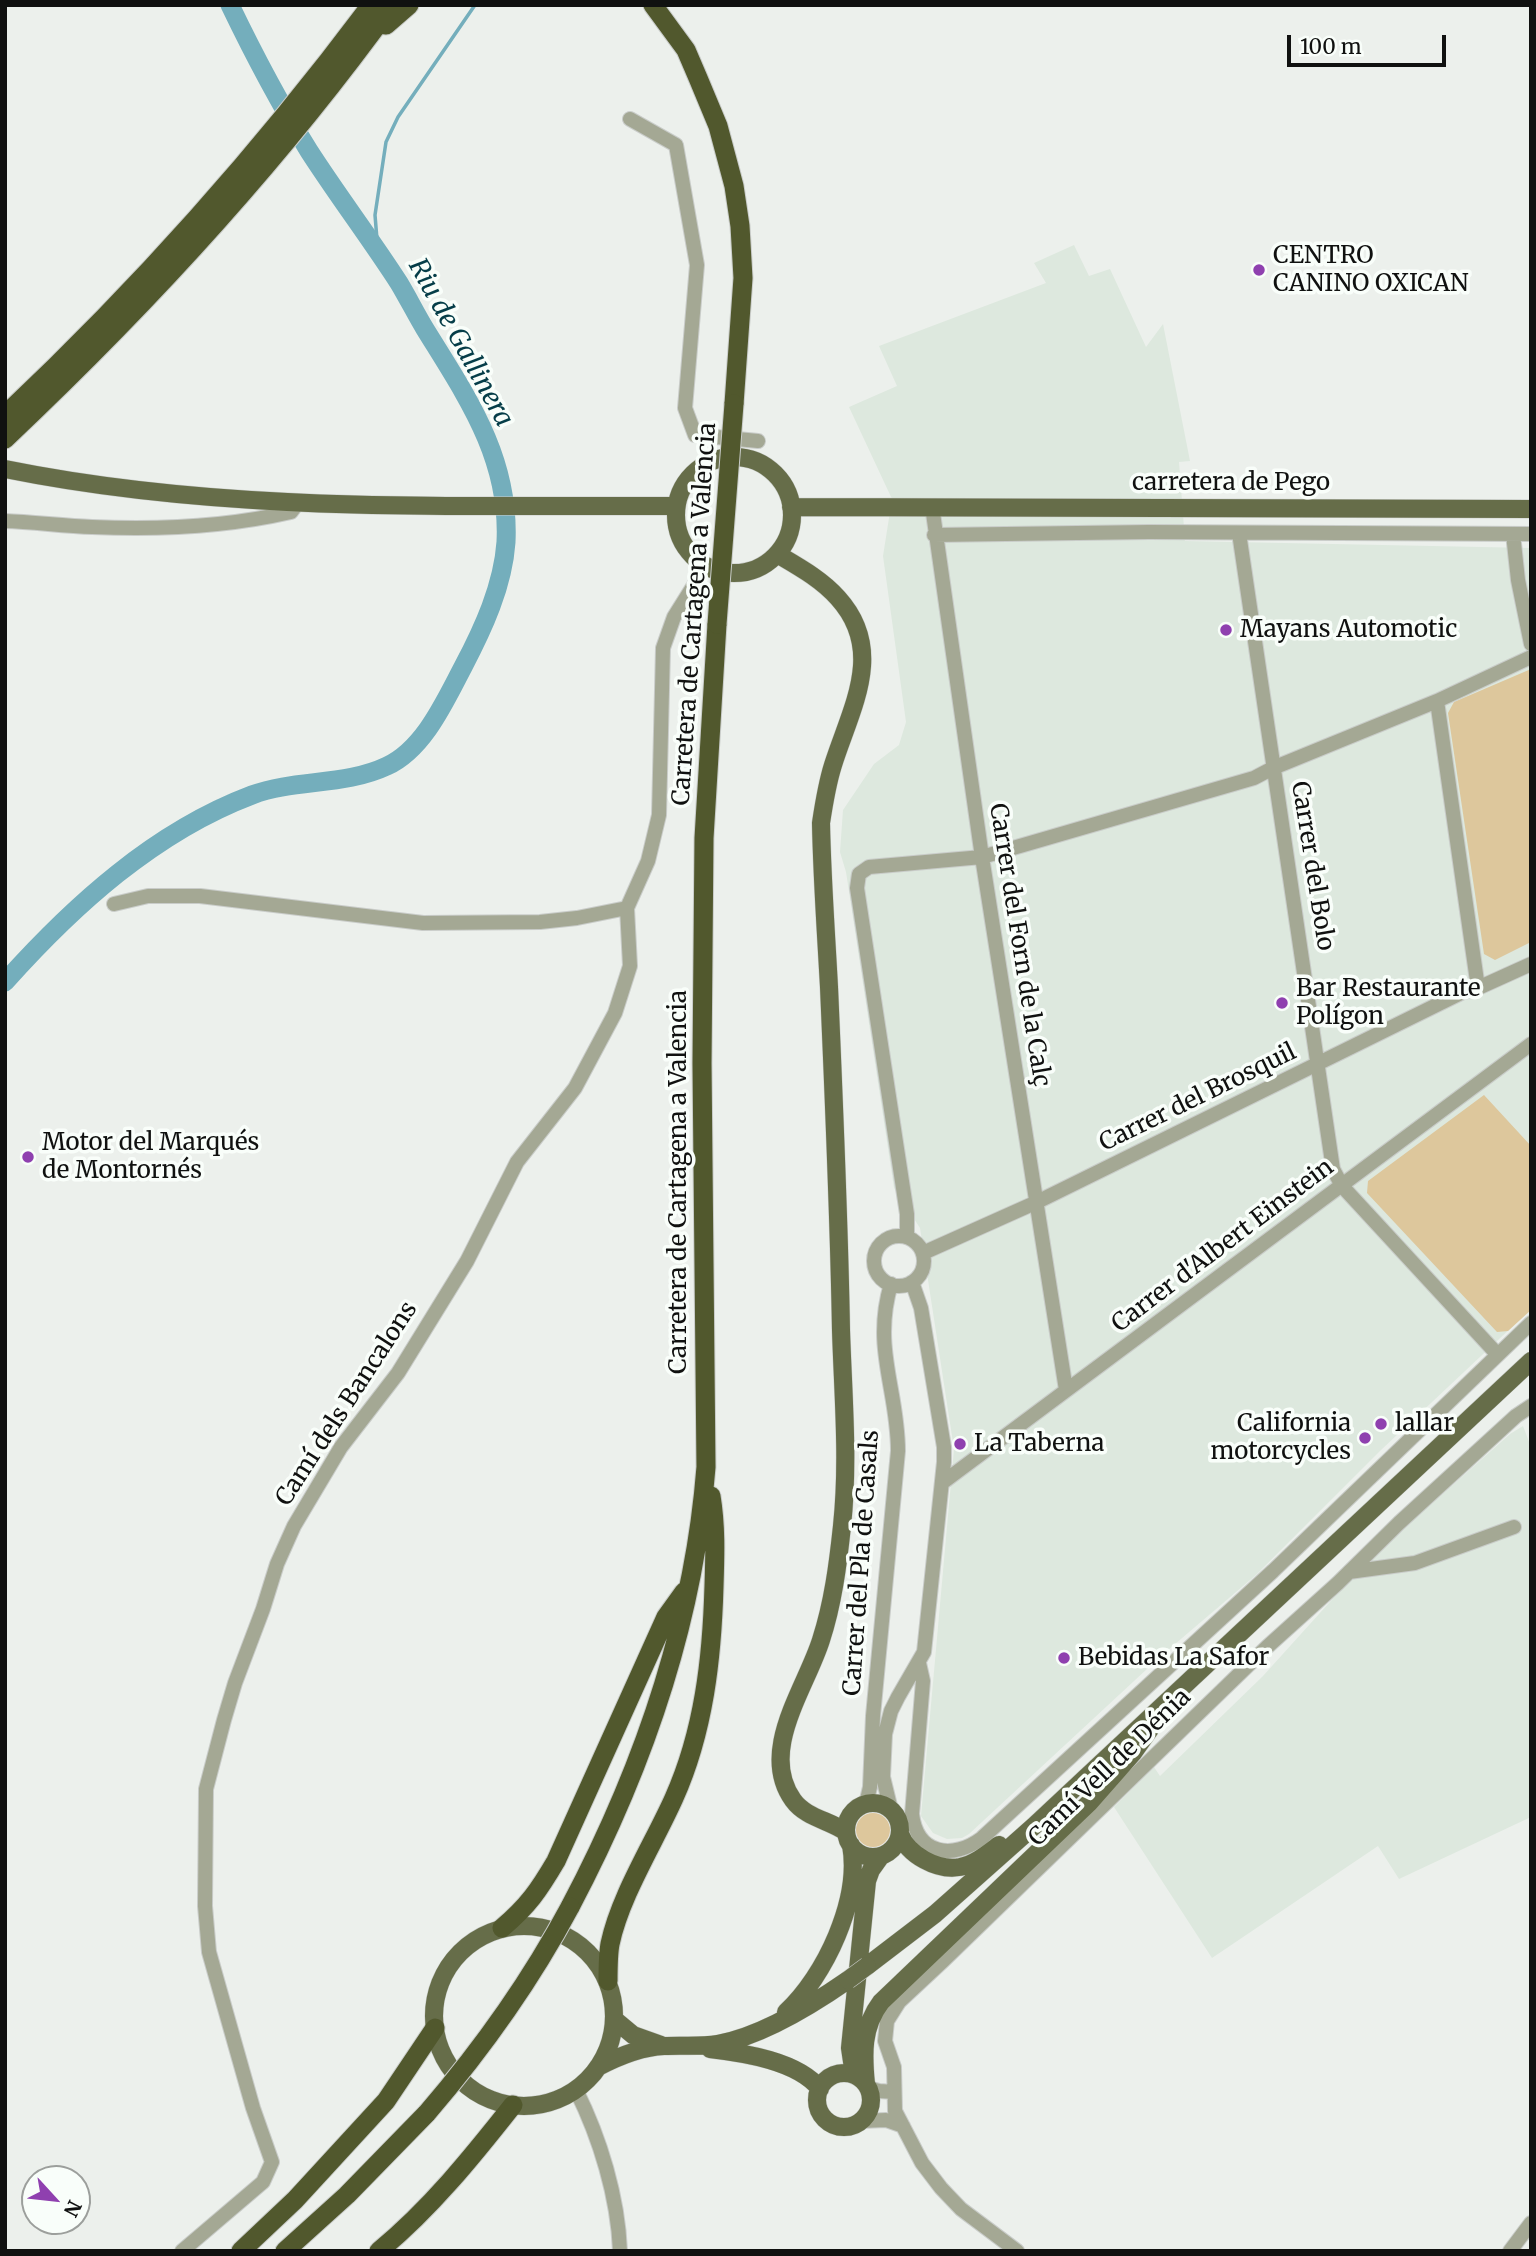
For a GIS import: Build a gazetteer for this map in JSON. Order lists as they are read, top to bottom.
{
  "streets": {
    "highway": ["Carretera de Cartagena a Valencia"],
    "main road": ["carretera de Pego"],
    "street": [
      "Carrer del Bolo",
      "Carrer del Forn de la Calç",
      "Carrer del Brosquil",
      "Carrer d'Albert Einstein",
      "Camí dels Bancalons",
      "Carrer del Pla de Casals",
      "Camí Vell de Dénia"
    ]
  },
  "crossings": [
    ["carretera de Pego", "Carrer del Forn de la Calç"],
    ["Carrer del Bolo", "Carrer del Brosquil"],
    ["Carrer del Bolo", "Carrer d'Albert Einstein"],
    ["Carrer del Bolo", "Carrer del Pla de Casals"],
    ["Carrer del Forn de la Calç", "Carrer del Brosquil"],
    ["Carrer del Forn de la Calç", "Carrer d'Albert Einstein"],
    ["Carrer del Brosquil", "Carrer del Pla de Casals"],
    ["Carrer d'Albert Einstein", "Carrer del Pla de Casals"]
  ],
  "water": ["Riu de Gallinera"],
  "places": [
    "CENTRO CANINO OXICAN",
    "Mayans Automotic",
    "Bar Restaurante Polígon",
    "Motor del Marqués de Montornés",
    "lallar",
    "California motorcycles",
    "La Taberna",
    "Bebidas La Safor"
  ],
  "scale_bar": "100 m",
  "north": "bottom right"
}
